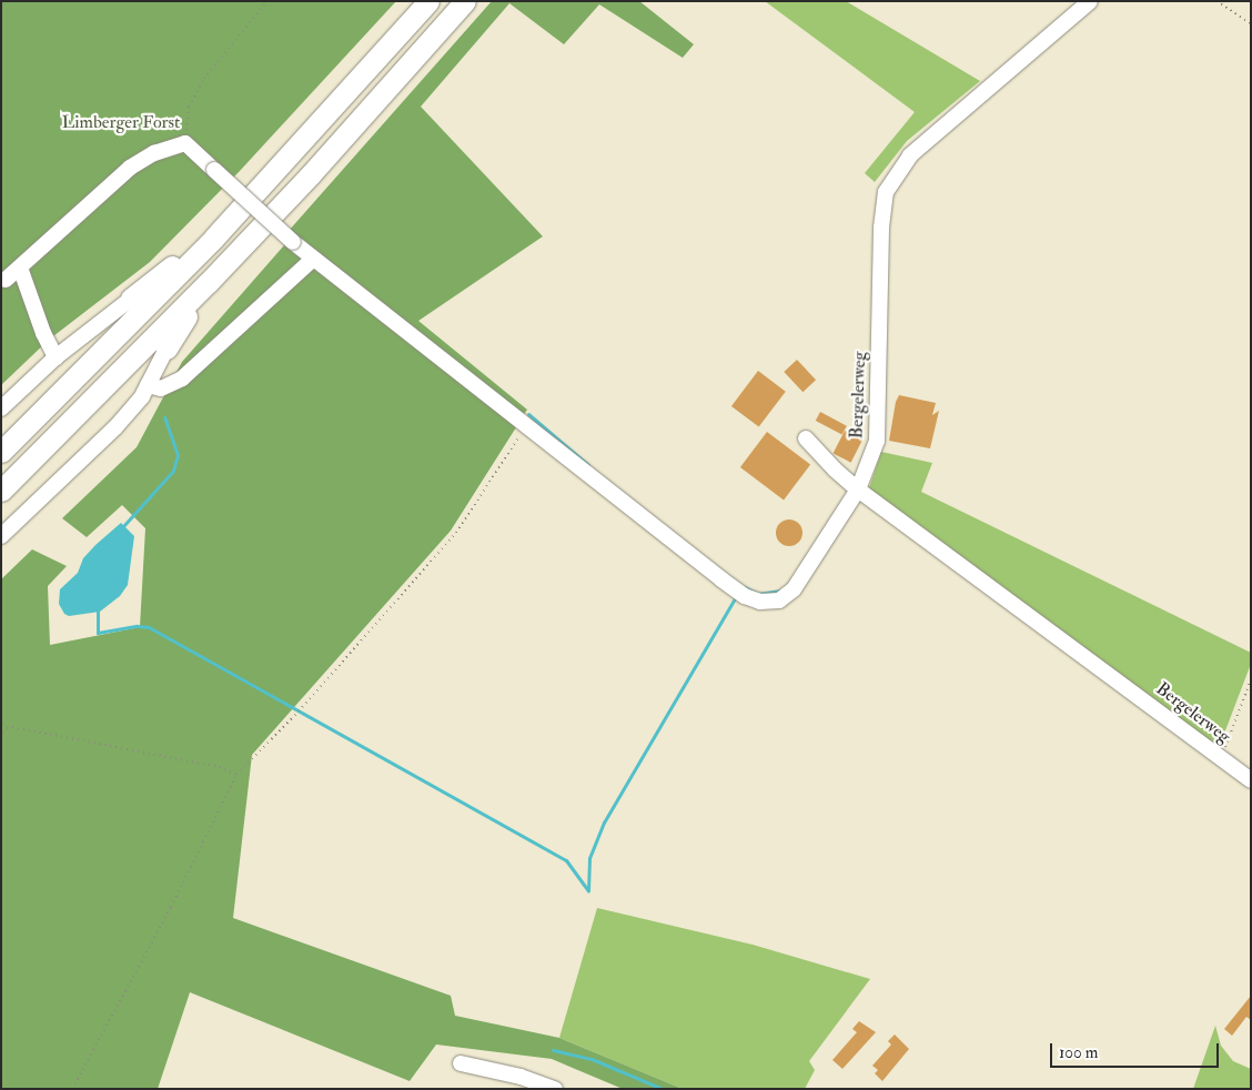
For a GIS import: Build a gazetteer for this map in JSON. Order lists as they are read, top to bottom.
{
  "streets": {
    "street": ["Bergelerweg"]
  },
  "parks": ["Limberger Forst"],
  "scale_bar": "100 m"
}
